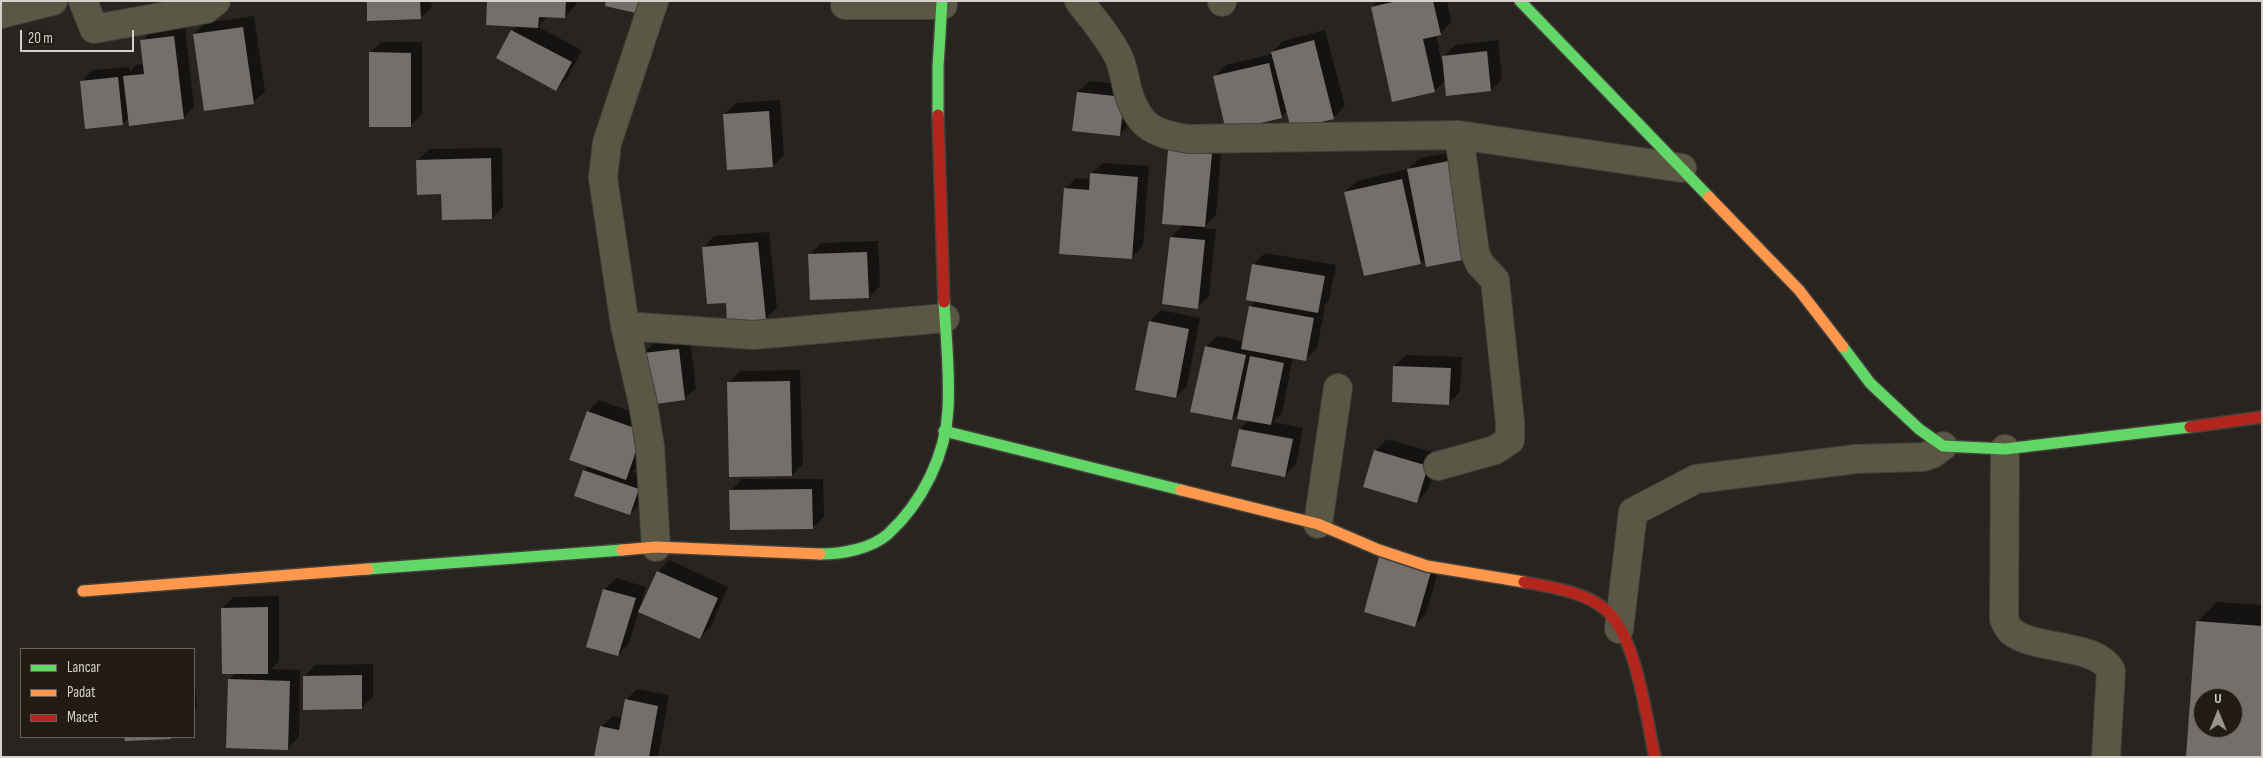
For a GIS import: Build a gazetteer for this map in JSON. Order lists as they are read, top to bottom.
{
  "legend": ["Lancar", "Padat", "Macet"],
  "scale_bar": "20 m",
  "north": "top"
}
